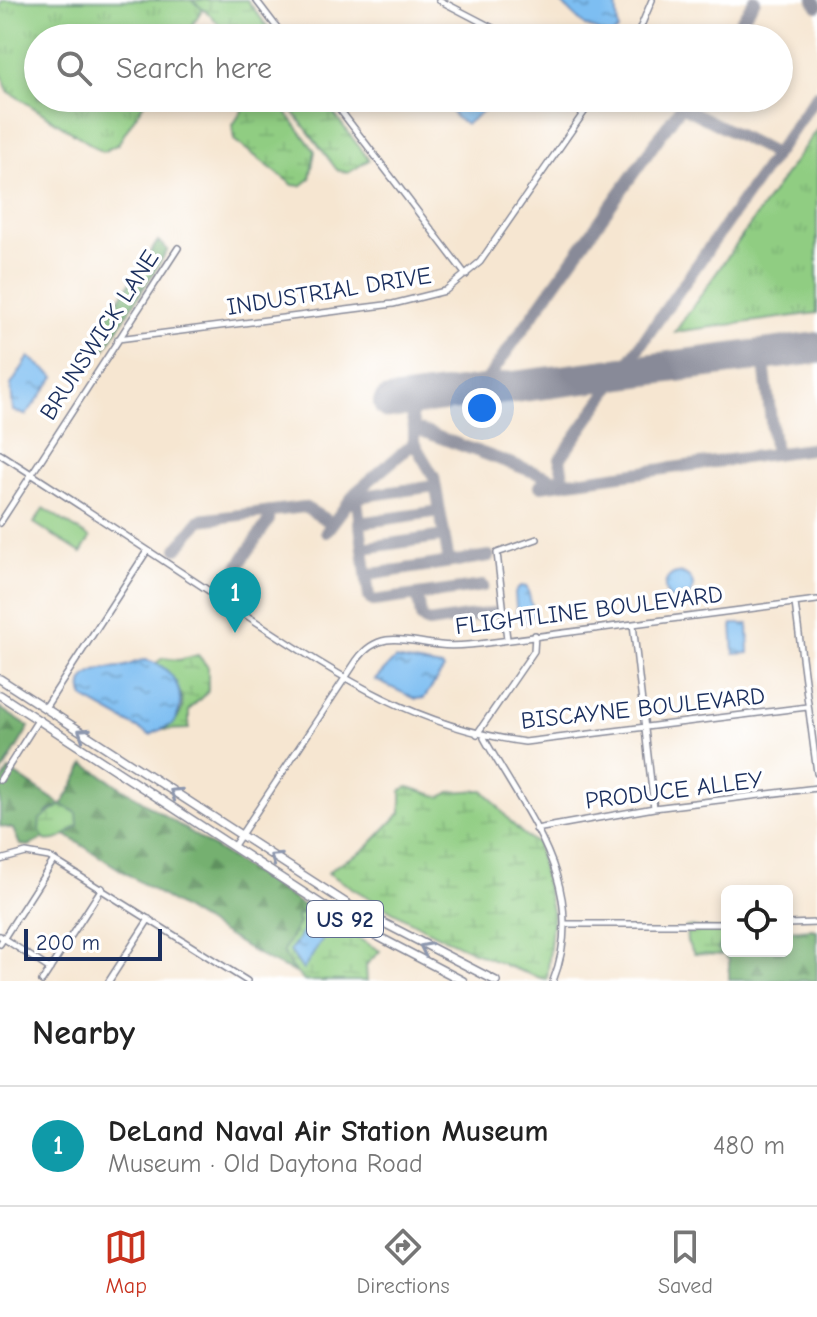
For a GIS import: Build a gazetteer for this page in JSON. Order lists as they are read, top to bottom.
{
  "streets": {
    "main road": ["US 92"],
    "street": [
      "INDUSTRIAL DRIVE",
      "BRUNSWICK LANE",
      "FLIGHTLINE BOULEVARD",
      "BISCAYNE BOULEVARD",
      "PRODUCE ALLEY"
    ]
  },
  "crossings": [
    ["INDUSTRIAL DRIVE", "BRUNSWICK LANE"],
    ["BRUNSWICK LANE", "BISCAYNE BOULEVARD"],
    ["FLIGHTLINE BOULEVARD", "BISCAYNE BOULEVARD"],
    ["FLIGHTLINE BOULEVARD", "US 92"]
  ],
  "scale_bar": "200 m",
  "page": {
    "search": "Search here",
    "pins": "1",
    "scale": "200 m",
    "heading": "Nearby",
    "list": [
      {
        "mark": "1",
        "name": "DeLand Naval Air Station Museum",
        "note": "Museum · Old Daytona Road",
        "value": "480 m"
      }
    ],
    "nav": ["Map", "Directions", "Saved"]
  }
}
